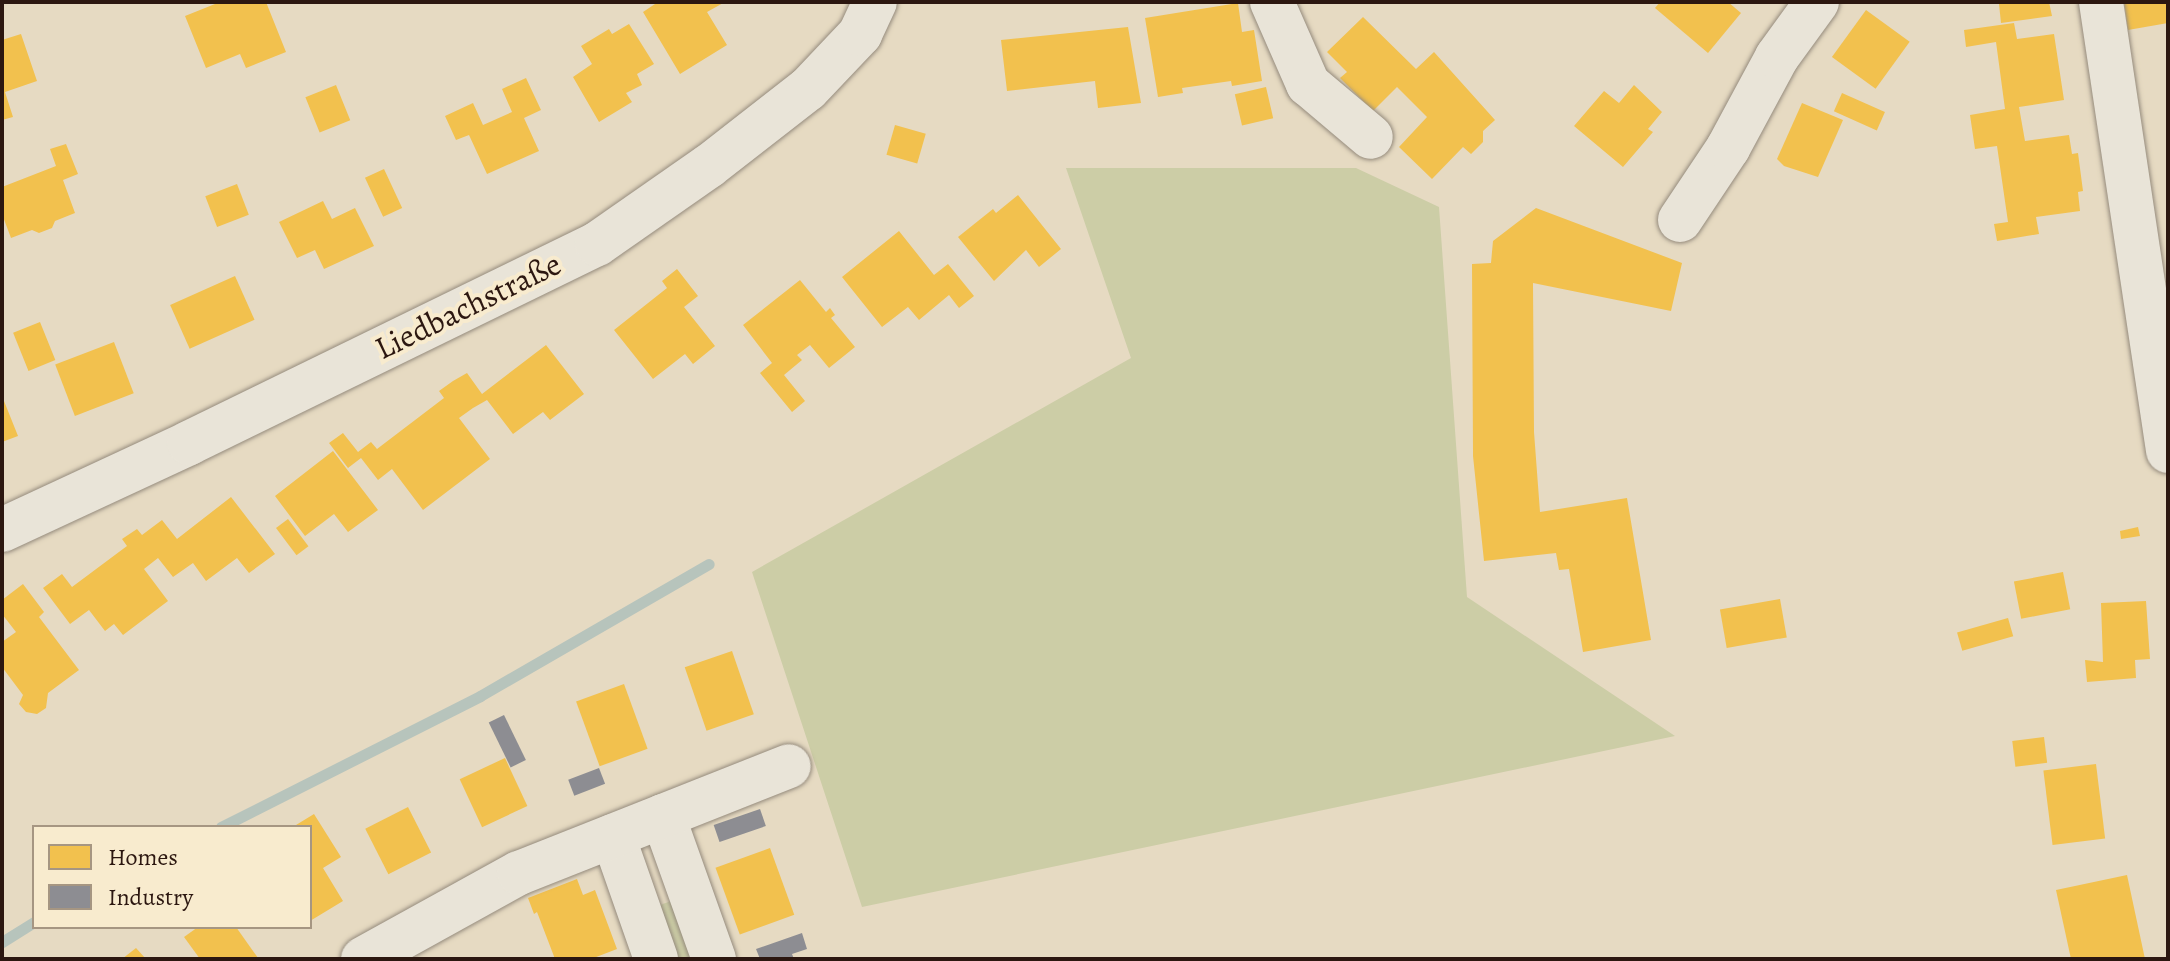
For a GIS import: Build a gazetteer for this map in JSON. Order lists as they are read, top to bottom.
{
  "streets": {
    "street": ["Liedbachstraße"]
  },
  "legend": ["Homes", "Industry"]
}
